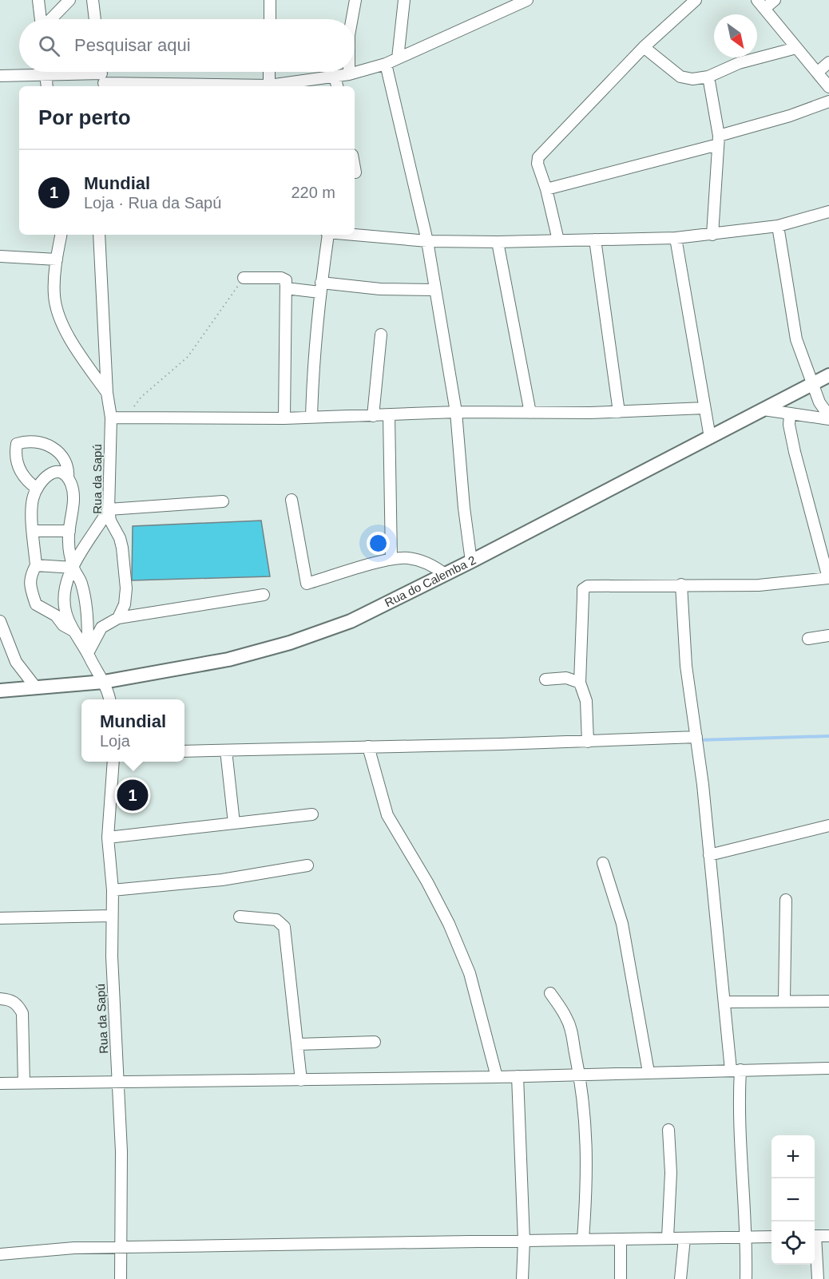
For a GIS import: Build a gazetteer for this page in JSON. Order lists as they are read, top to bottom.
{
  "streets": {
    "main road": ["Rua do Calemba 2"],
    "street": ["Rua da Sapú"]
  },
  "north": "bottom right",
  "page": {
    "search": "Pesquisar aqui",
    "heading": "Por perto",
    "list": [
      {
        "mark": "1",
        "name": "Mundial",
        "note": "Loja · Rua da Sapú",
        "value": "220 m"
      }
    ],
    "popup": ["Mundial", "Loja"],
    "pins": "1",
    "map_buttons": ["+", "−"]
  }
}
